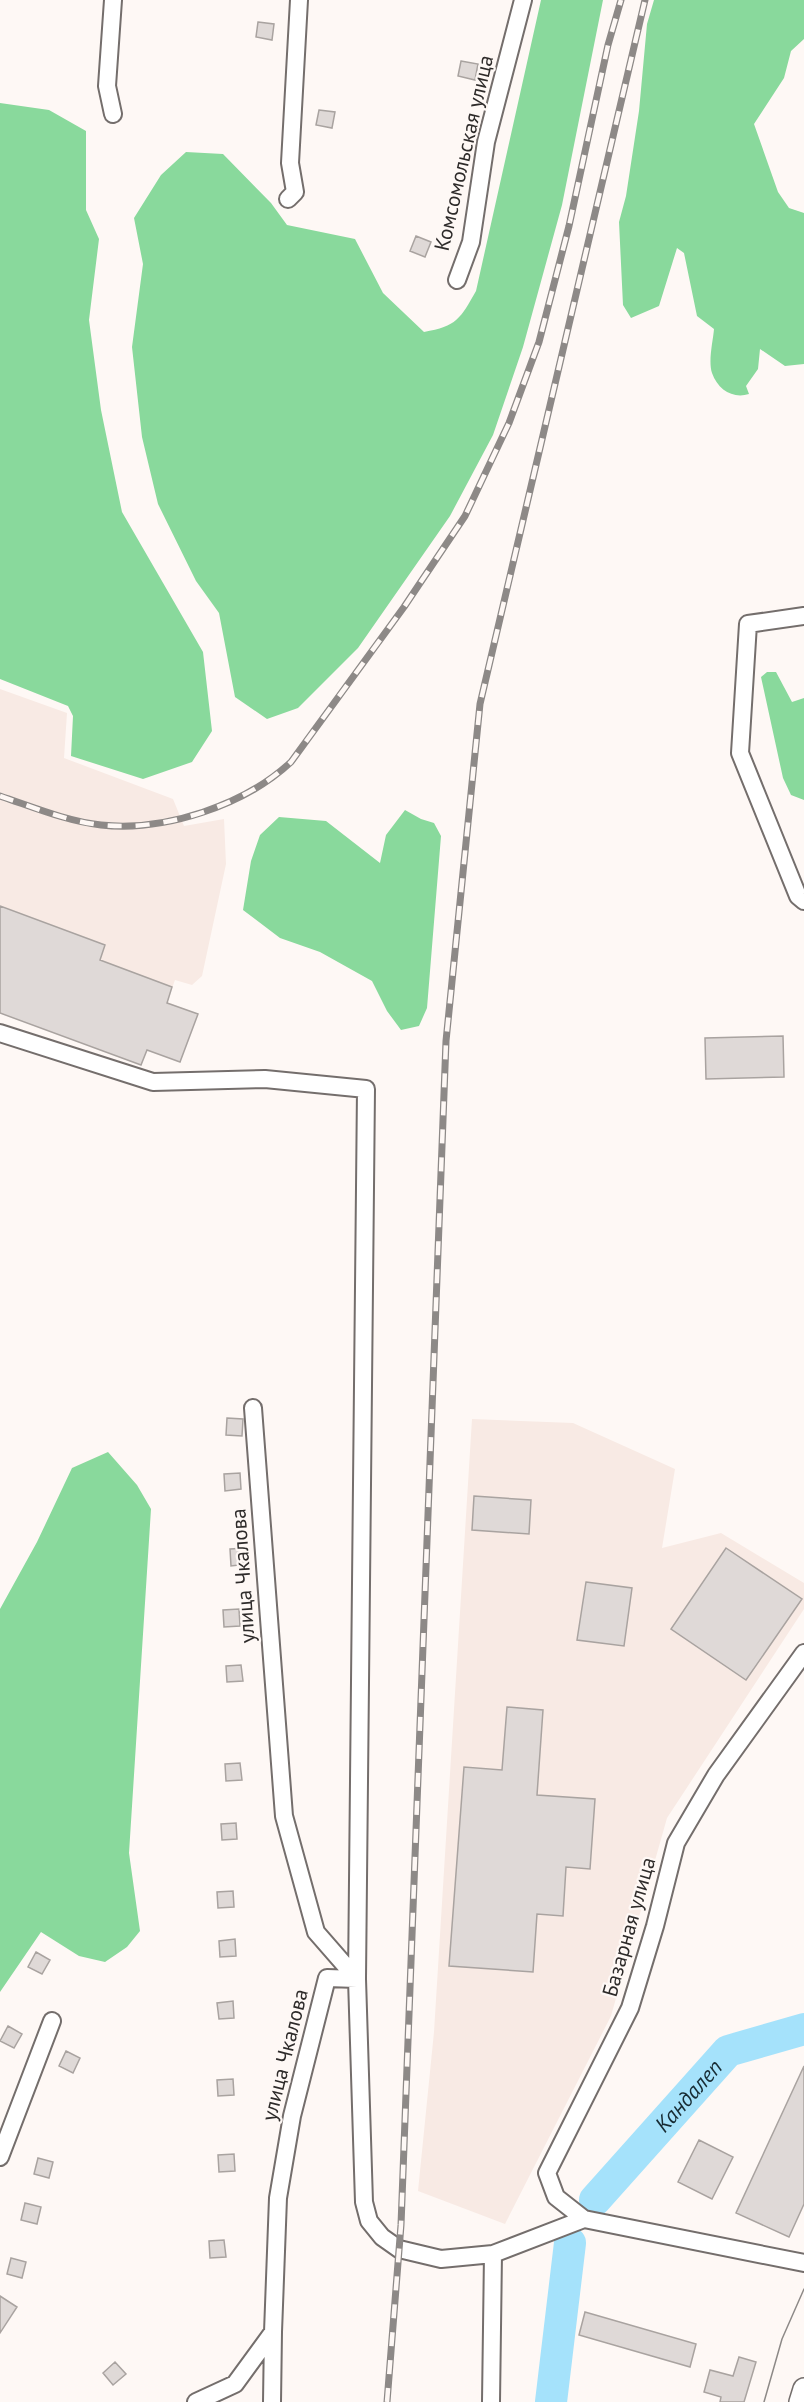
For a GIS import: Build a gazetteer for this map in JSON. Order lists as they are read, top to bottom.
{
  "streets": {
    "street": ["Комсомольская улица", "улица Чкалова", "Базарная улица"]
  },
  "water": ["Кандалеп"]
}
